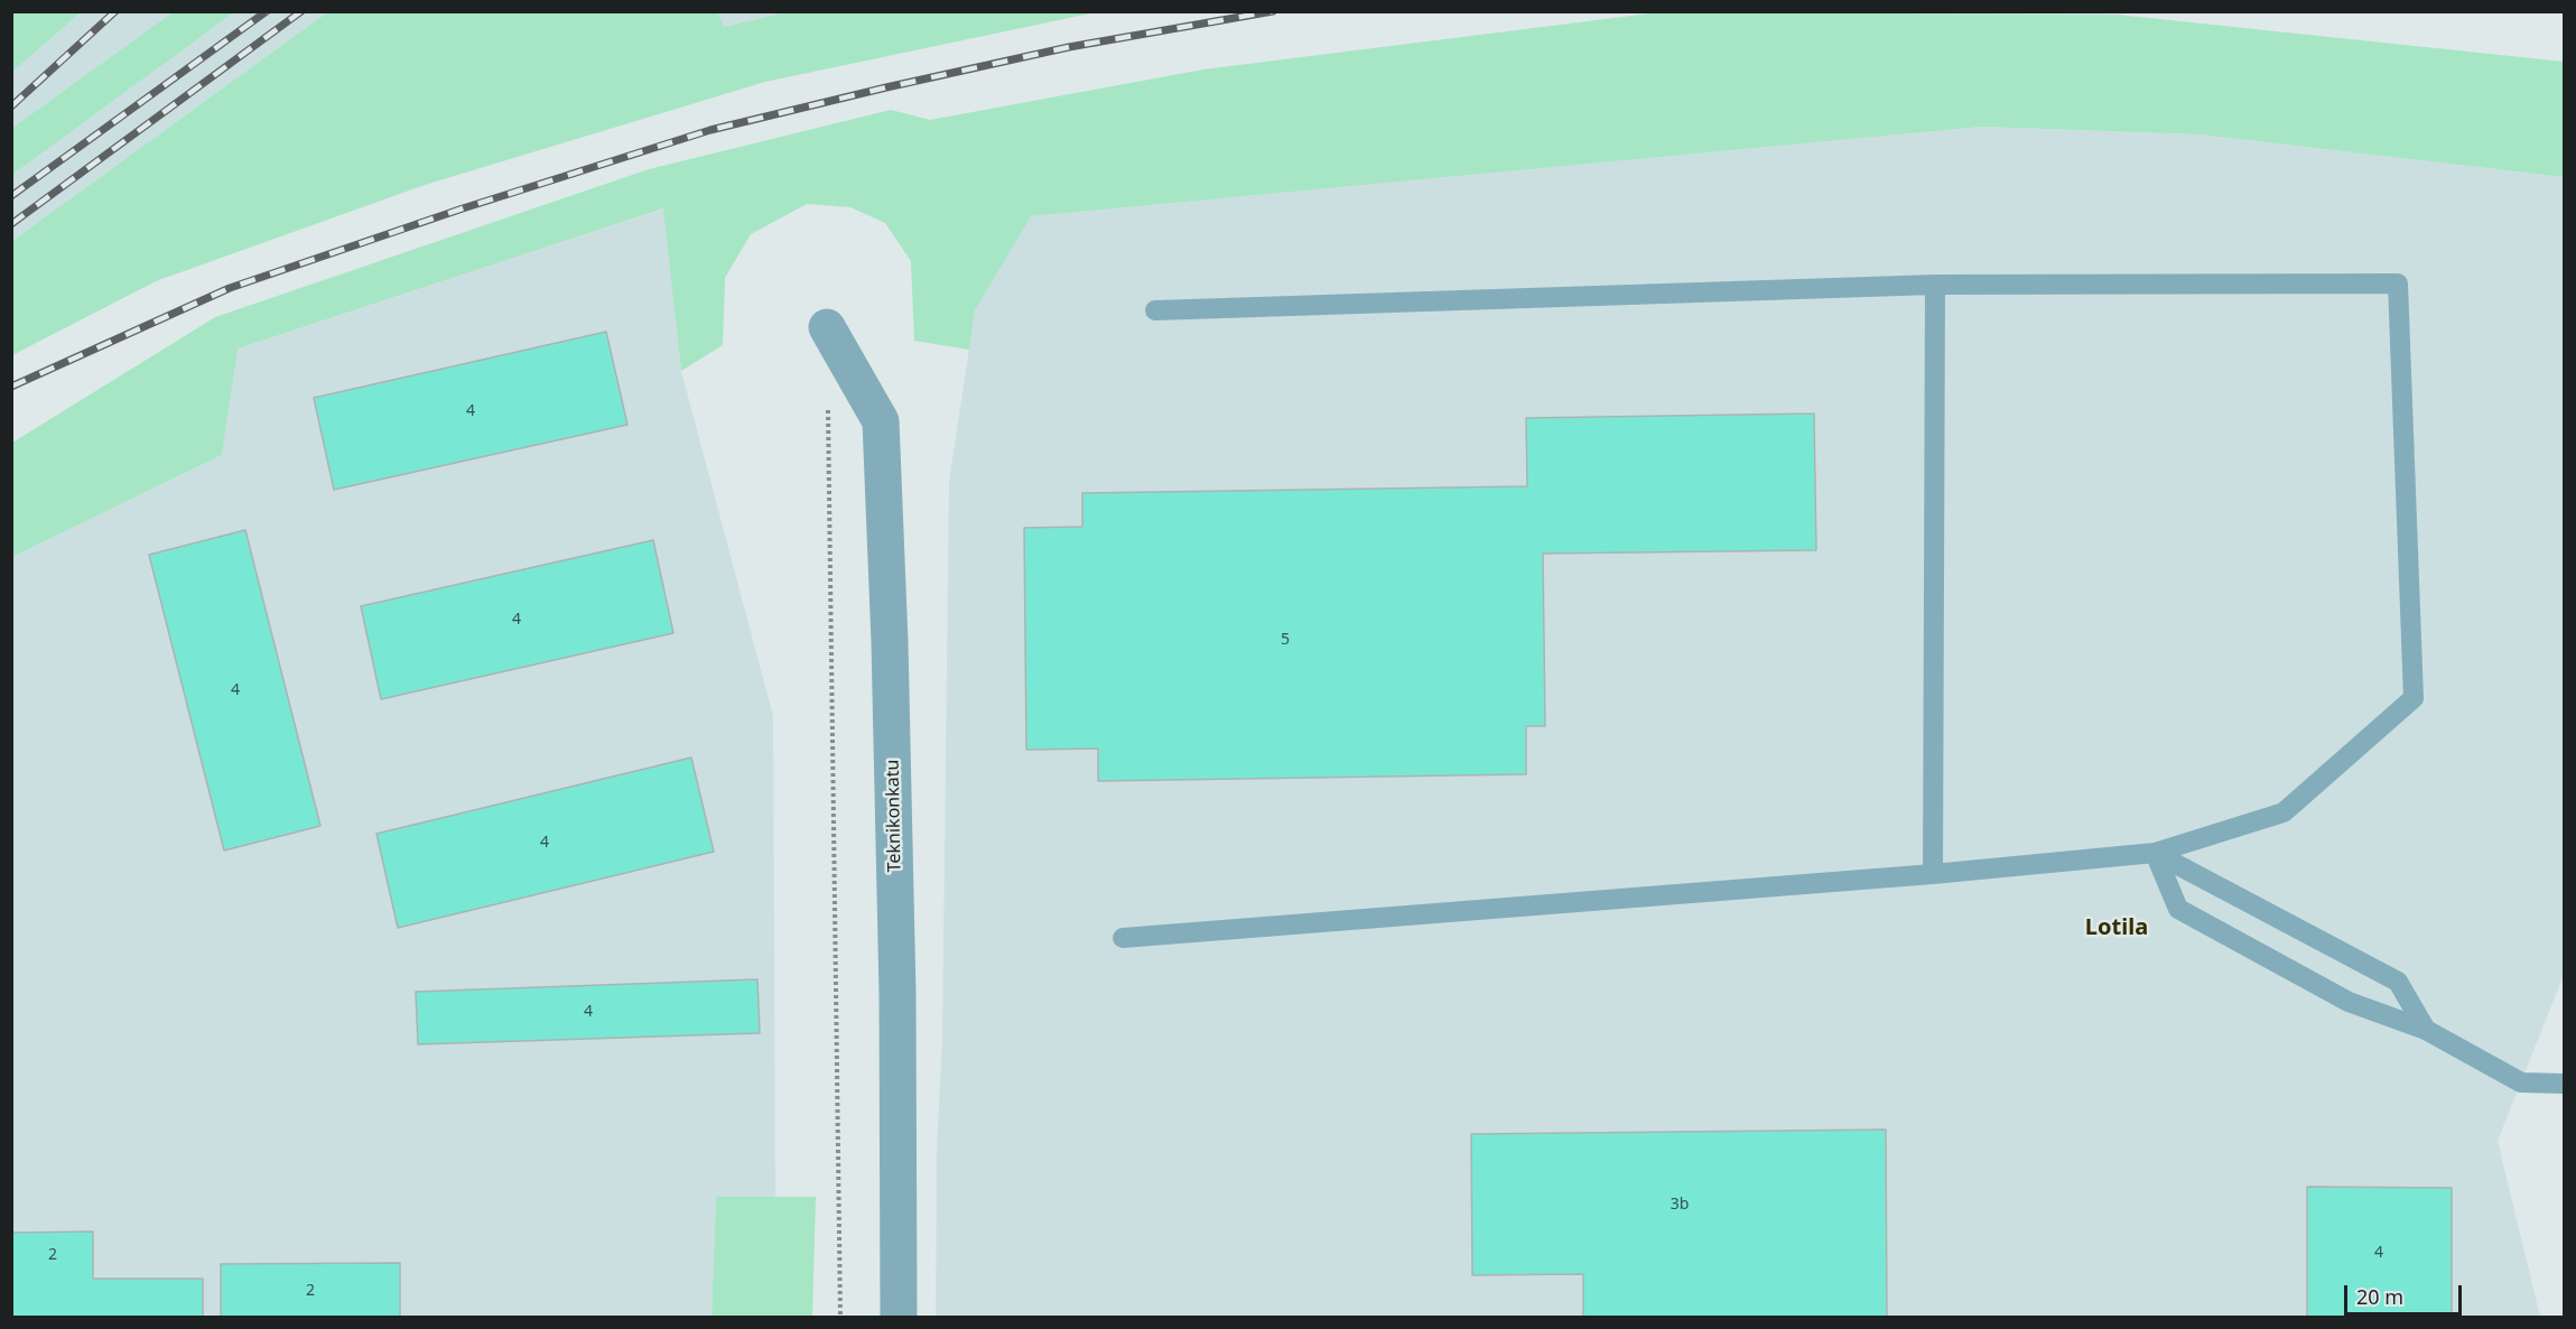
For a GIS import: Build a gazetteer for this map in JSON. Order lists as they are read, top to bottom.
{
  "streets": {
    "street": ["Teknikonkatu"]
  },
  "districts": ["Lotila"],
  "house_numbers": [
    "4",
    "4",
    "5",
    "4",
    "4",
    "4",
    "3b",
    "4",
    "2",
    "2"
  ],
  "scale_bar": "20 m"
}
